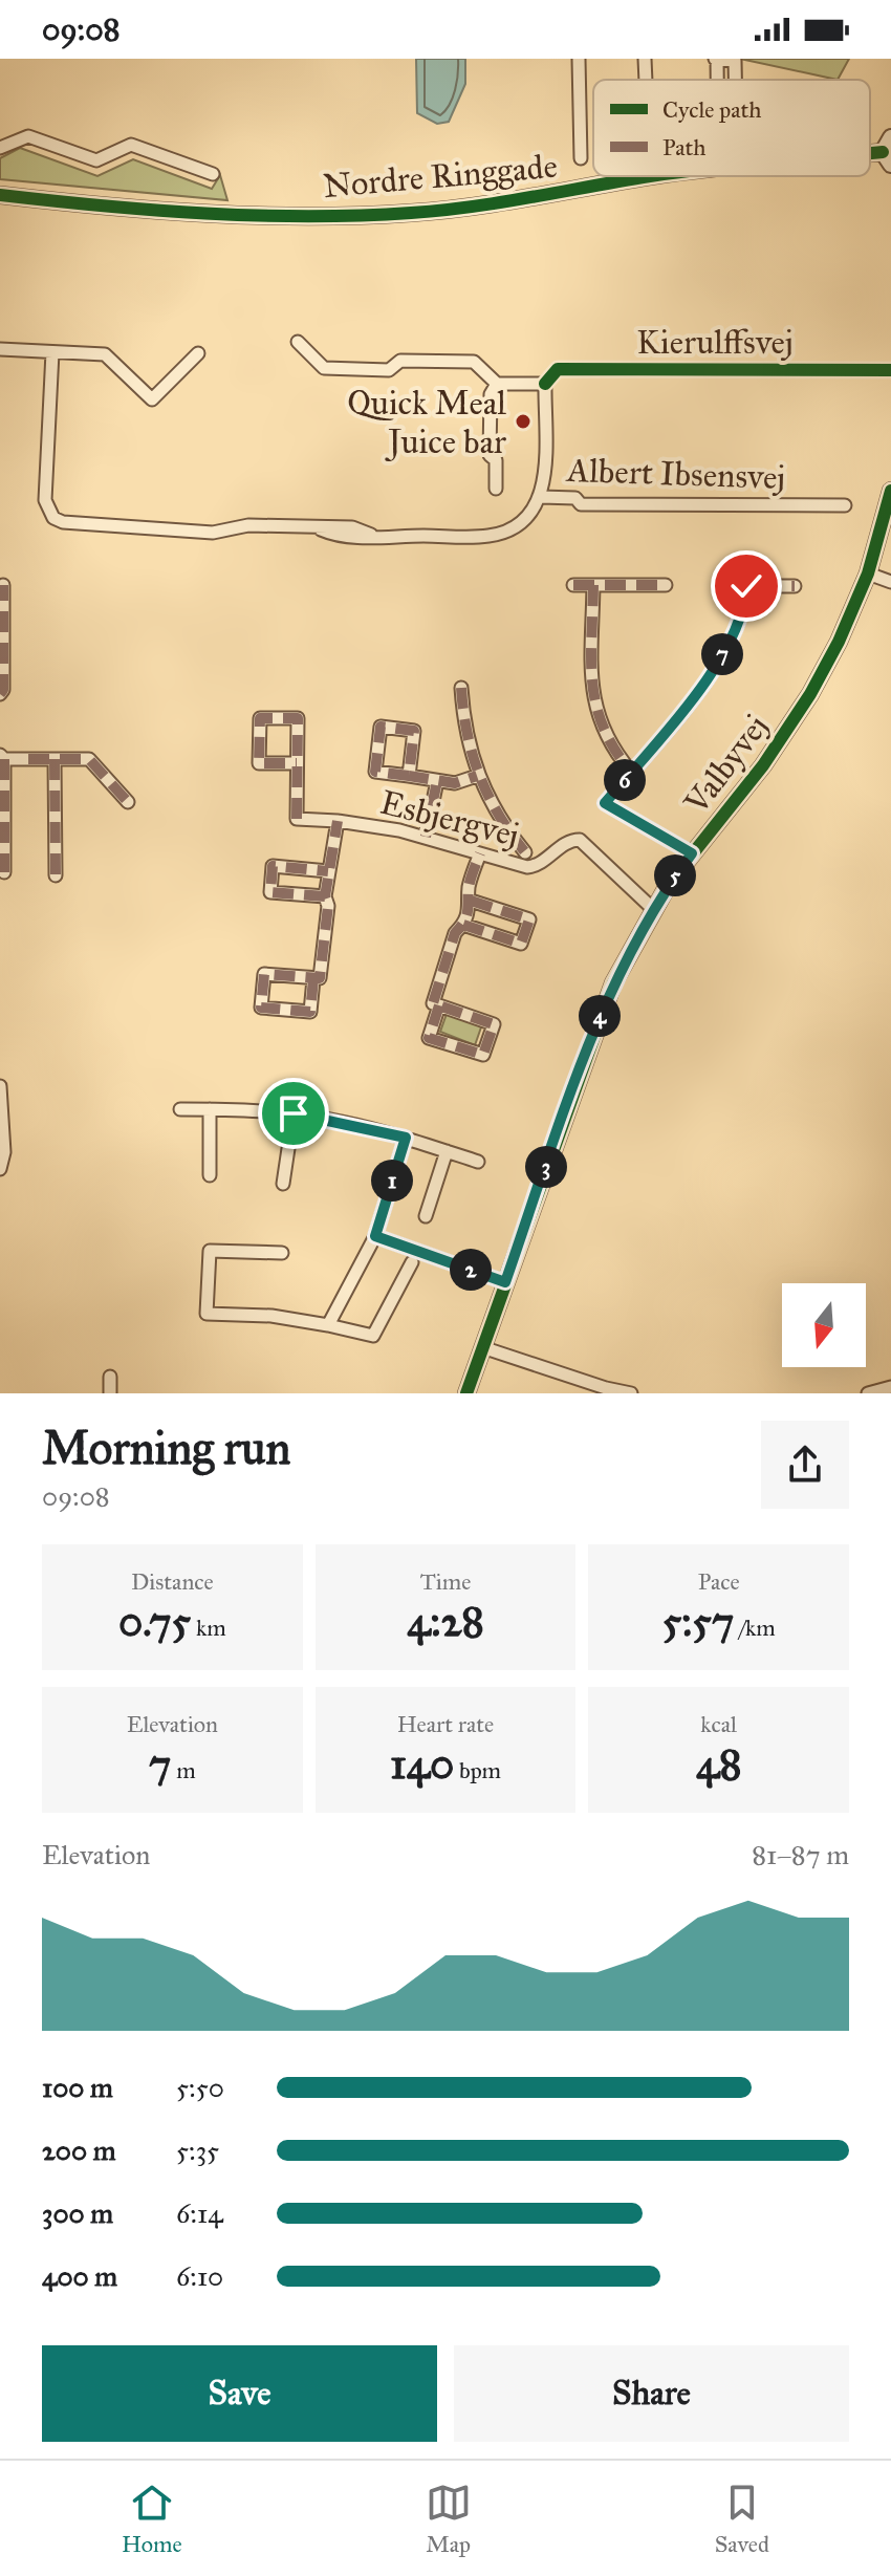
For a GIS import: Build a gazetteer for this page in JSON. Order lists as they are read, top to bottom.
{
  "streets": {
    "street": [
      "Nordre Ringgade",
      "Kierulffsvej",
      "Albert Ibsensvej",
      "Valbyvej",
      "Esbjergvej"
    ]
  },
  "crossings": [
    ["Valbyvej", "Esbjergvej"]
  ],
  "places": ["Quick Meal Juice bar"],
  "legend": ["Cycle path", "Path"],
  "north": "bottom",
  "page": {
    "status": "09:08",
    "pins": [
      "7",
      "6",
      "5",
      "4",
      "3",
      "1",
      "2"
    ],
    "heading": ["Morning run", "09:08"],
    "stats": [
      ["Distance", "0.75 km"],
      ["Time", "4:28"],
      ["Pace", "5:57 /km"],
      ["Elevation", "7 m"],
      ["Heart rate", "140 bpm"],
      ["kcal", "48"]
    ],
    "chart": ["Elevation", "81–87 m"],
    "list": [
      {
        "name": "100 m",
        "note": "5:50"
      },
      {
        "name": "200 m",
        "note": "5:35"
      },
      {
        "name": "300 m",
        "note": "6:14"
      },
      {
        "name": "400 m",
        "note": "6:10"
      }
    ],
    "buttons": ["Save", "Share"],
    "tabs": ["Home", "Map", "Saved"]
  }
}
